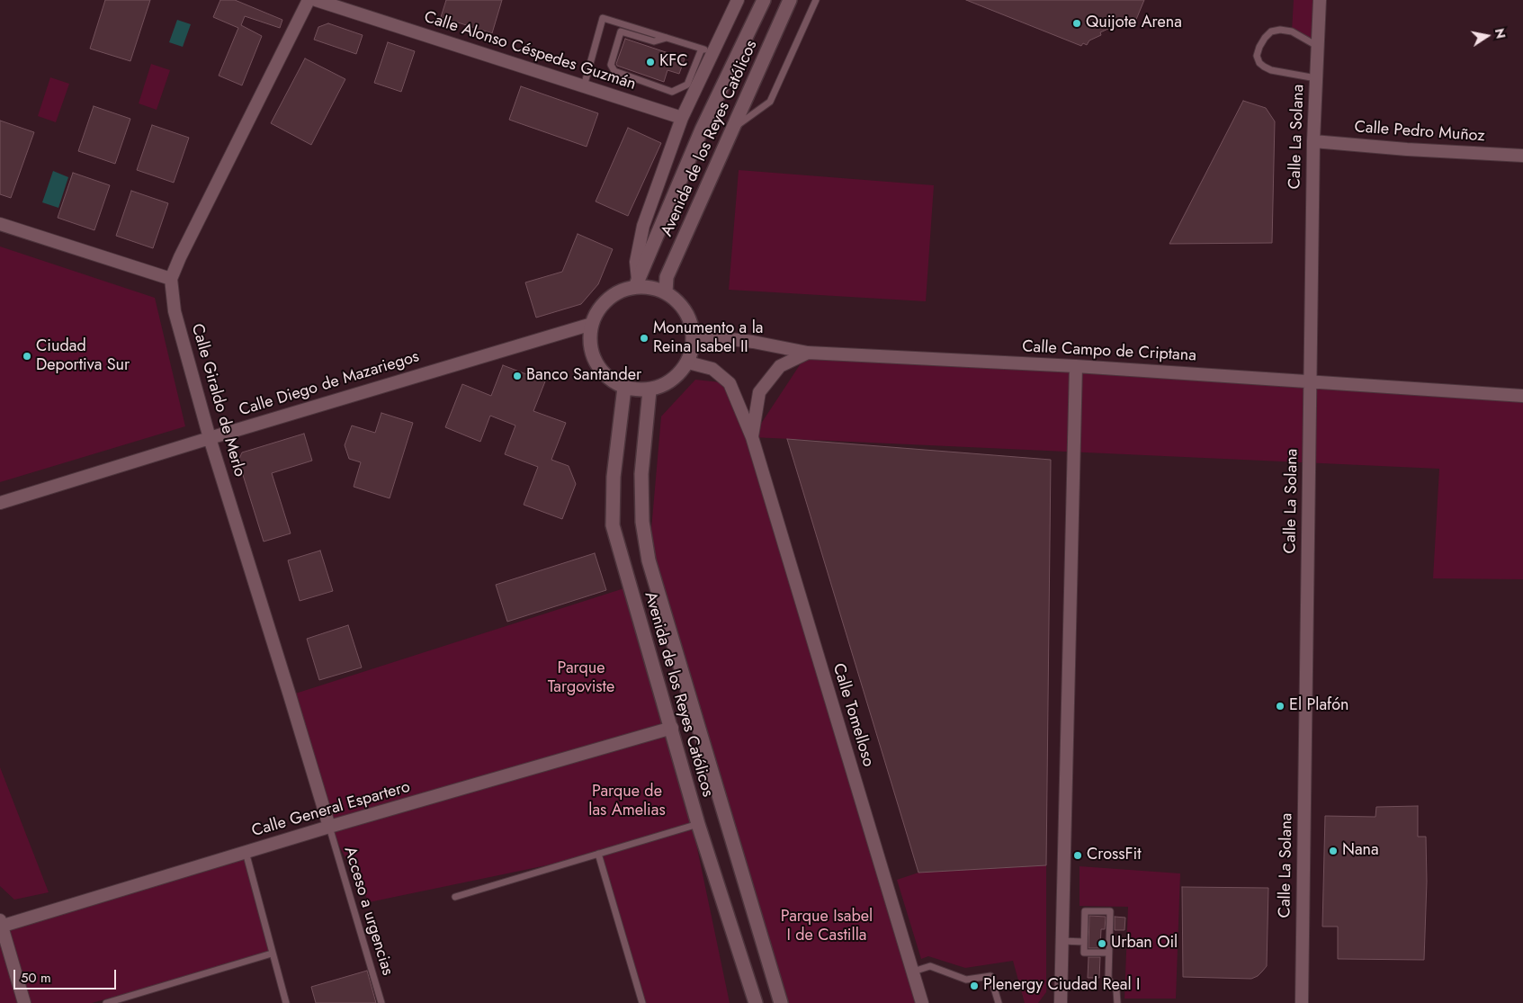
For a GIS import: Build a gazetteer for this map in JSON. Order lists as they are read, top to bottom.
{
  "streets": {
    "main road": ["Avenida de los Reyes Católicos"],
    "street": [
      "Calle Alonso Céspedes Guzmán",
      "Calle Pedro Muñoz",
      "Calle La Solana",
      "Calle Campo de Criptana",
      "Calle Diego de Mazariegos",
      "Calle Giraldo de Merlo",
      "Calle Tomelloso",
      "Calle General Espartero"
    ],
    "lane": ["Acceso a urgencias"]
  },
  "crossings": [
    ["Calle Pedro Muñoz", "Calle La Solana"],
    ["Calle La Solana", "Calle Campo de Criptana"],
    ["Avenida de los Reyes Católicos", "Calle Campo de Criptana"],
    ["Avenida de los Reyes Católicos", "Calle Diego de Mazariegos"],
    ["Avenida de los Reyes Católicos", "Calle Tomelloso"],
    ["Avenida de los Reyes Católicos", "Calle General Espartero"],
    ["Calle Campo de Criptana", "Calle Diego de Mazariegos"],
    ["Calle Campo de Criptana", "Calle Tomelloso"],
    ["Calle Diego de Mazariegos", "Calle Giraldo de Merlo"],
    ["Calle Diego de Mazariegos", "Calle Tomelloso"],
    ["Calle Giraldo de Merlo", "Calle General Espartero"],
    ["Calle Giraldo de Merlo", "Acceso a urgencias"],
    ["Calle General Espartero", "Acceso a urgencias"]
  ],
  "parks": ["Parque Targoviste", "Parque de las Amelias", "Parque Isabel I de Castilla"],
  "places": [
    "Quijote Arena",
    "KFC",
    "Monumento a la Reina Isabel II",
    "Ciudad Deportiva Sur",
    "Banco Santander",
    "El Plafón",
    "Nana",
    "CrossFit",
    "Urban Oil",
    "Plenergy Ciudad Real I"
  ],
  "scale_bar": "50 m",
  "north": "right"
}
